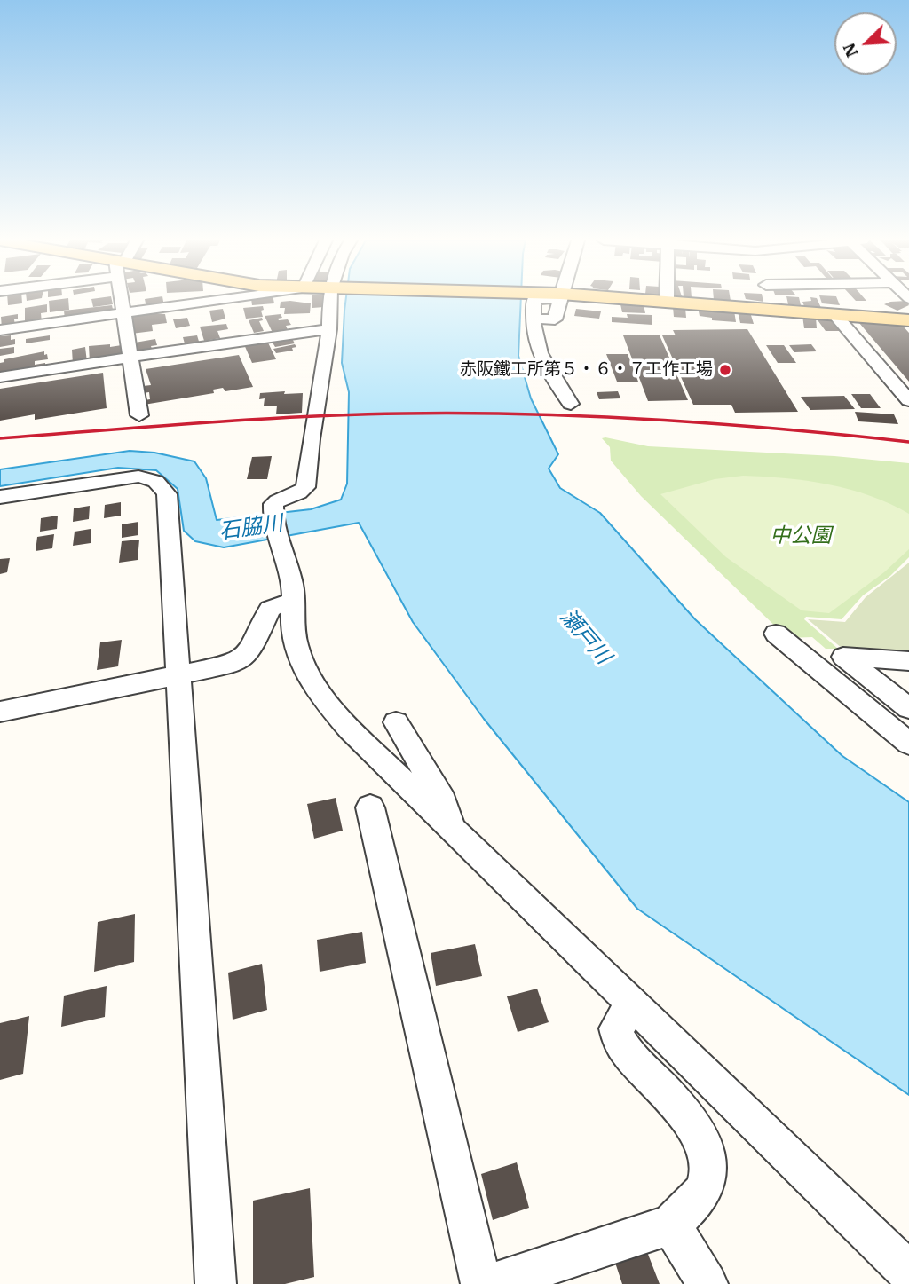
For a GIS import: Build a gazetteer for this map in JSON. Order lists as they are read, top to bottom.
{
  "water": ["石脇川", "瀬戸川"],
  "parks": ["中公園"],
  "places": ["赤阪鐵工所第５・６・７工作工場"],
  "north": "bottom left"
}
